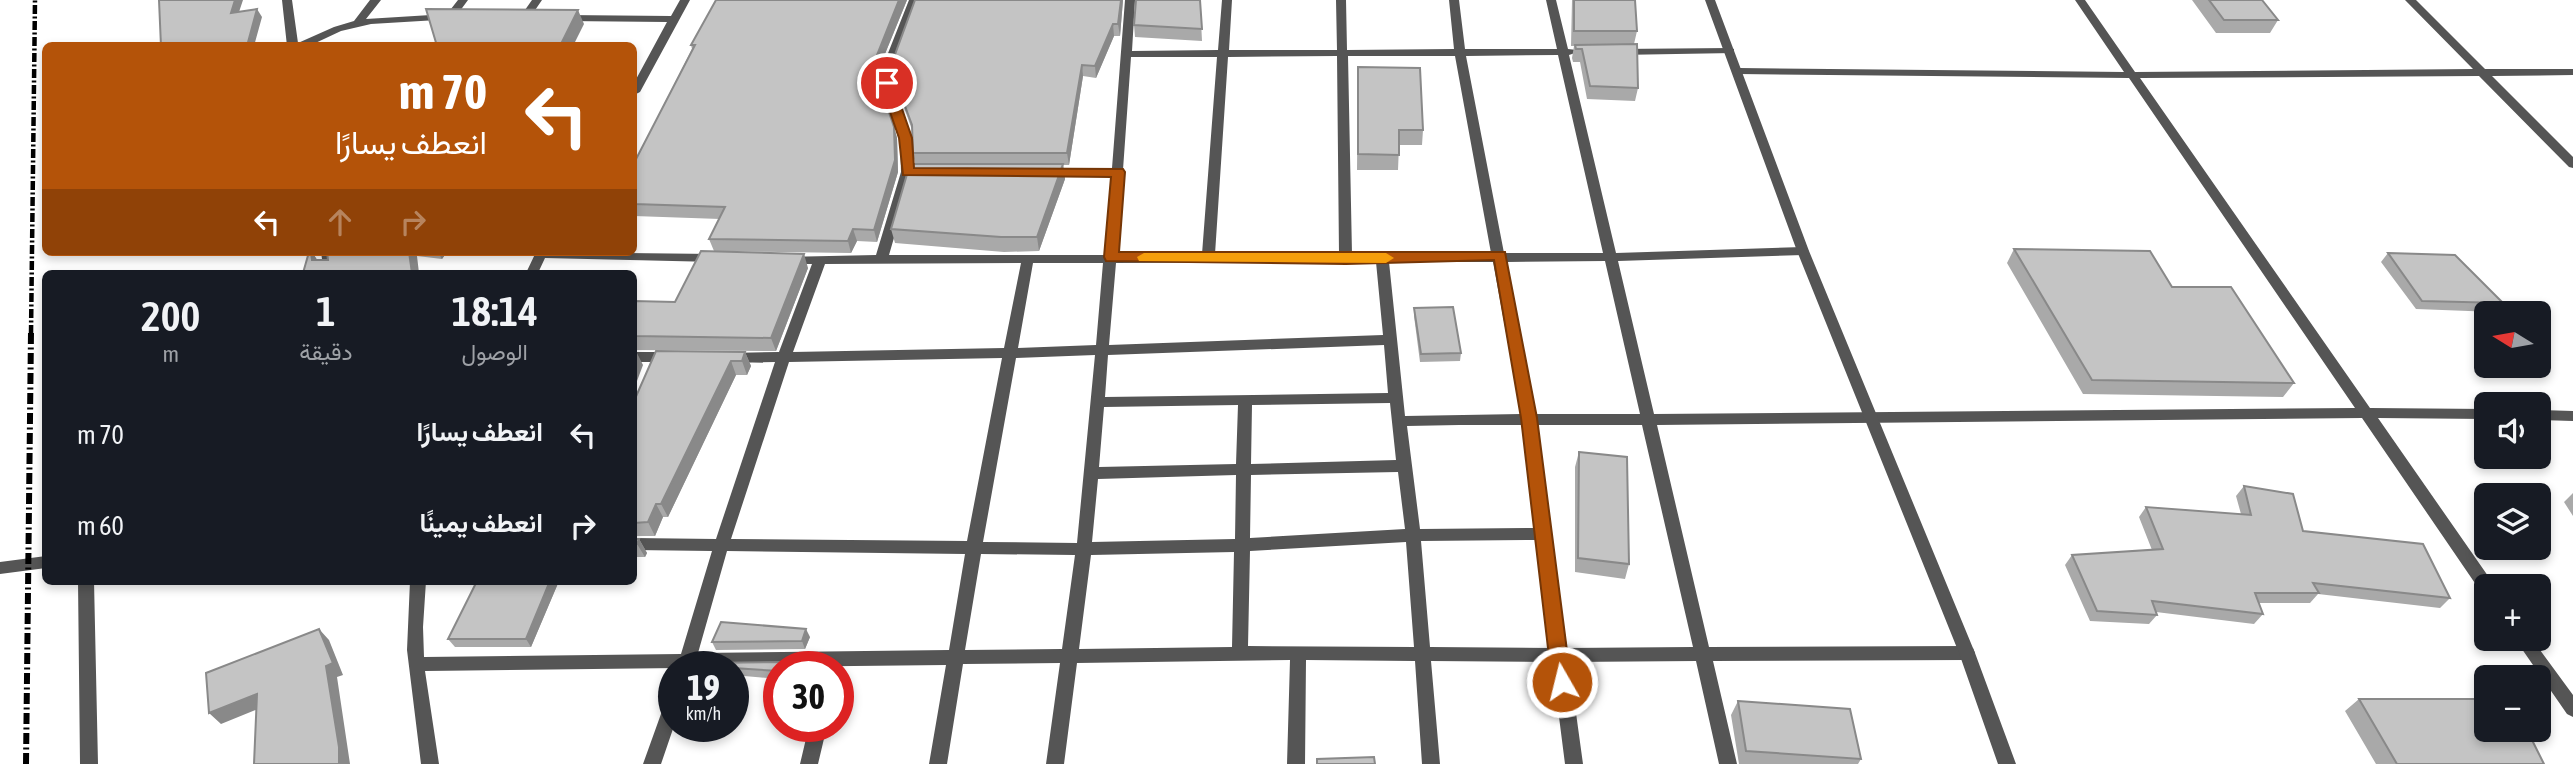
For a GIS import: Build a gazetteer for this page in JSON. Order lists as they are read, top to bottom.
{
  "north": "left",
  "page": {
    "turn": ["70 m", "انعطف يسارًا"],
    "eta": [
      "18:14",
      "الوصول",
      "1",
      "دقيقة",
      "200",
      "m"
    ],
    "map_buttons": ["+", "−"],
    "list": [
      {
        "name": "انعطف يسارًا",
        "value": "70 m"
      },
      {
        "name": "انعطف يمينًا",
        "value": "60 m"
      }
    ],
    "speed": "19 km/h",
    "limit": "30"
  }
}
